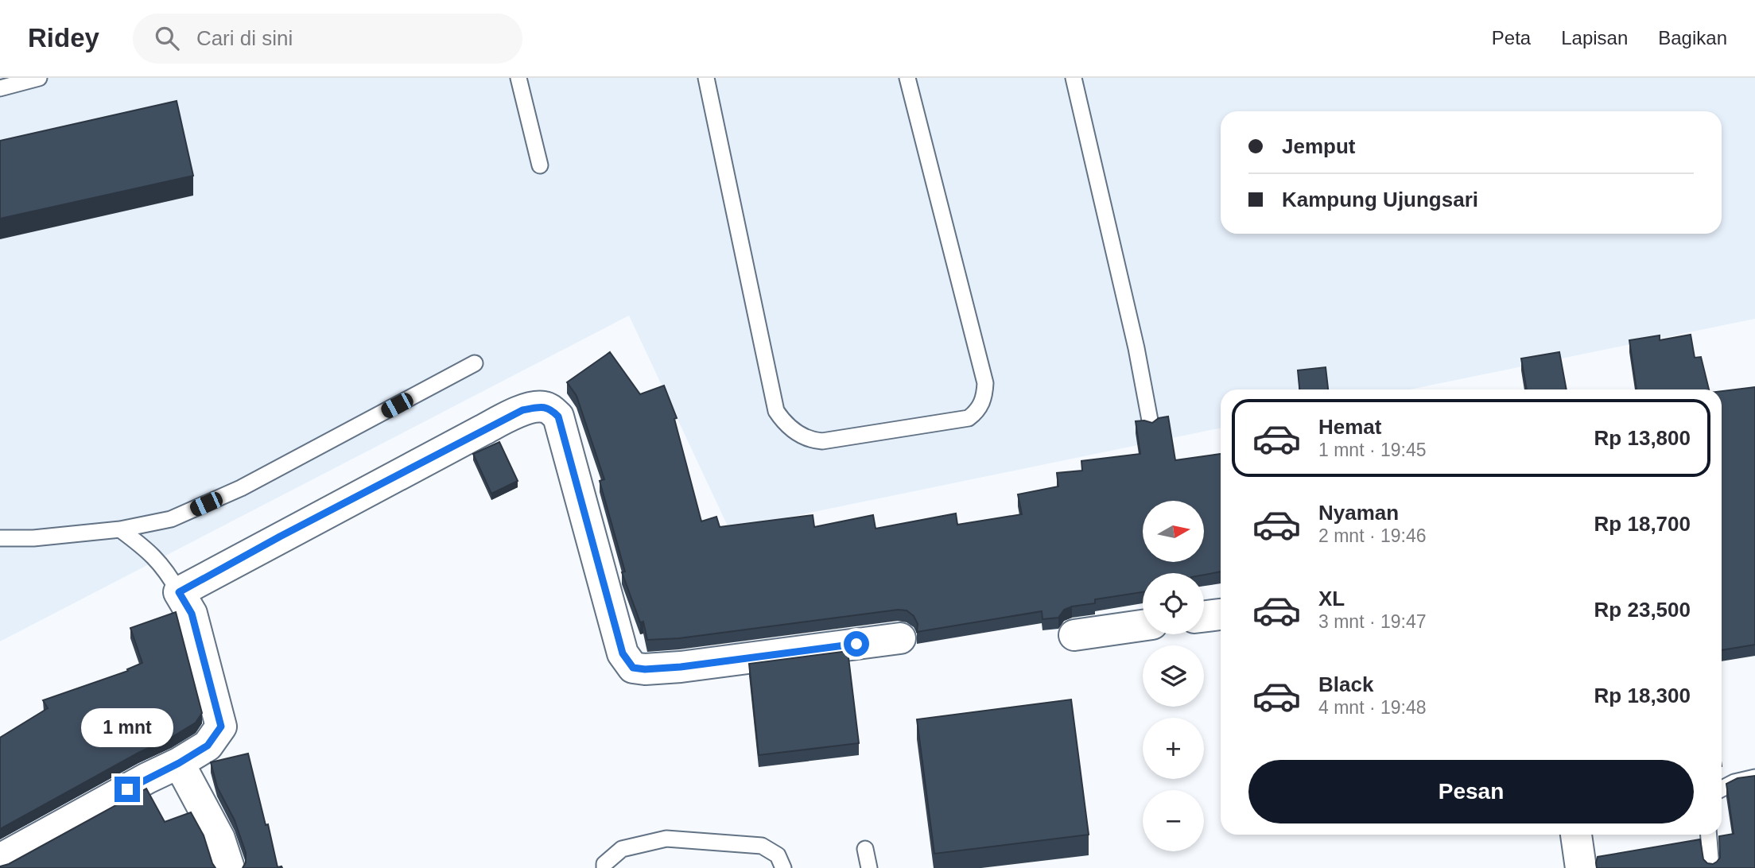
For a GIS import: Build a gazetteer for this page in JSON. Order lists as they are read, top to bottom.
{
  "north": "right",
  "page": {
    "header": "Ridey",
    "search": "Cari di sini",
    "nav": ["Peta", "Lapisan", "Bagikan"],
    "banner": ["Jemput", "Kampung Ujungsari"],
    "list": [
      {
        "name": "Hemat",
        "note": "1 mnt · 19:45",
        "value": "Rp 13,800"
      },
      {
        "name": "Nyaman",
        "note": "2 mnt · 19:46",
        "value": "Rp 18,700"
      },
      {
        "name": "XL",
        "note": "3 mnt · 19:47",
        "value": "Rp 23,500"
      },
      {
        "name": "Black",
        "note": "4 mnt · 19:48",
        "value": "Rp 18,300"
      }
    ],
    "map_buttons": ["+", "−"],
    "bubble": "1 mnt",
    "buttons": "Pesan"
  }
}
